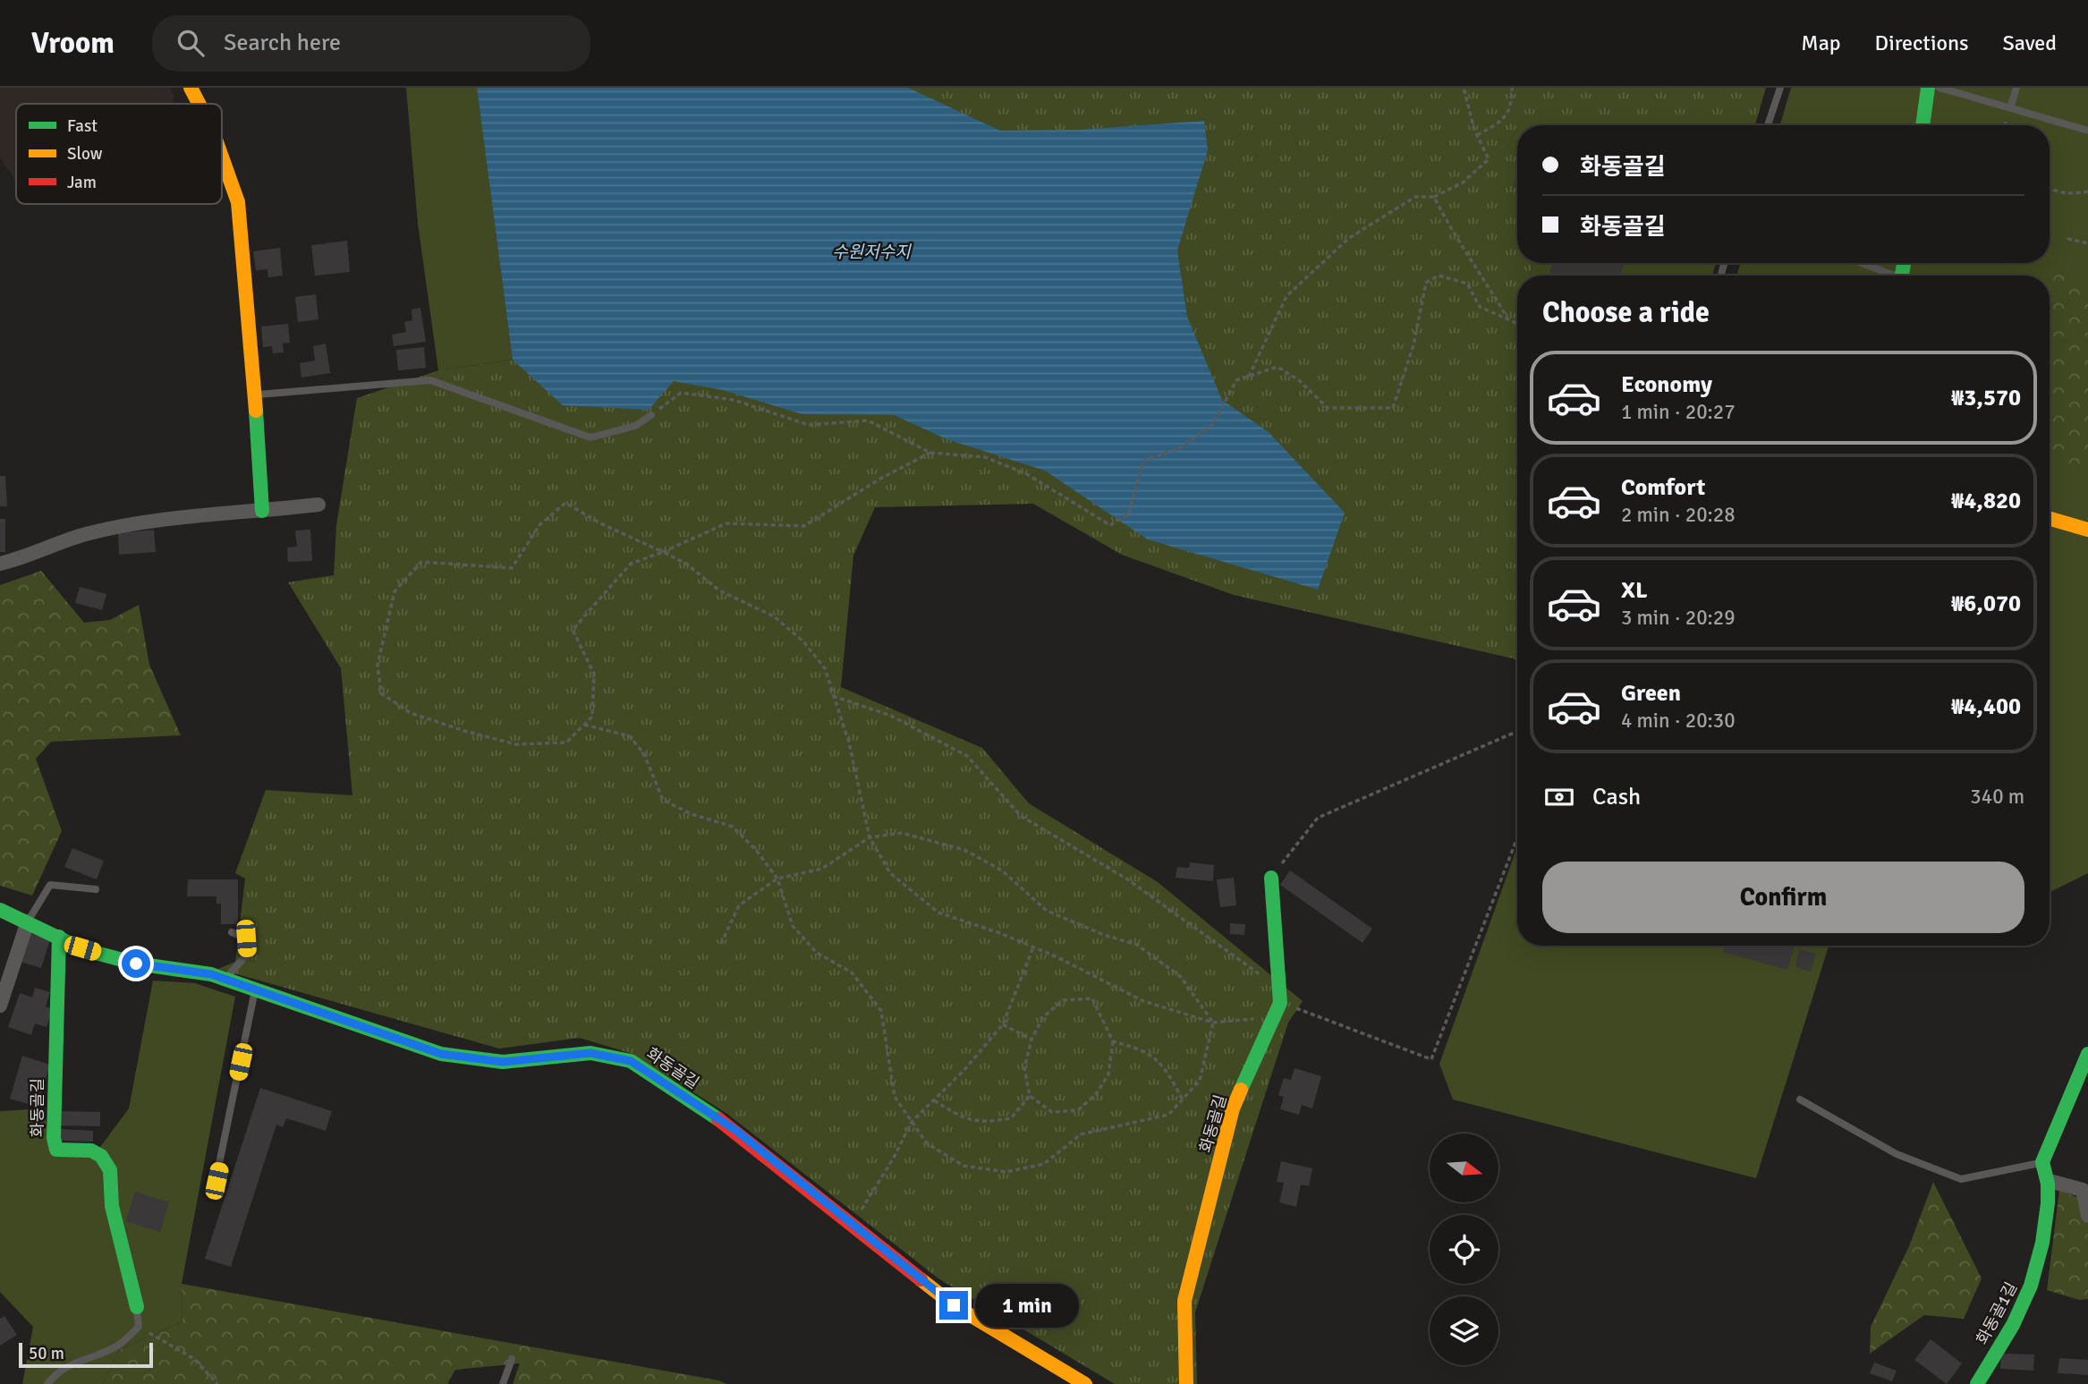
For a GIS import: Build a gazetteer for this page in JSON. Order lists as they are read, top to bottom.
{
  "streets": {
    "street": ["화동골길", "화동골1길"]
  },
  "water": ["수원저수지"],
  "legend": ["Fast", "Slow", "Jam"],
  "scale_bar": "50 m",
  "north": "right",
  "page": {
    "header": "Vroom",
    "search": "Search here",
    "nav": ["Map", "Directions", "Saved"],
    "banner": ["화동골길", "화동골길"],
    "heading": "Choose a ride",
    "list": [
      {
        "name": "Economy",
        "note": "1 min · 20:27",
        "value": "₩3,570"
      },
      {
        "name": "Comfort",
        "note": "2 min · 20:28",
        "value": "₩4,820"
      },
      {
        "name": "XL",
        "note": "3 min · 20:29",
        "value": "₩6,070"
      },
      {
        "name": "Green",
        "note": "4 min · 20:30",
        "value": "₩4,400"
      }
    ],
    "pay": ["Cash", "340 m"],
    "buttons": "Confirm",
    "bubble": "1 min",
    "scale": "50 m"
  }
}
